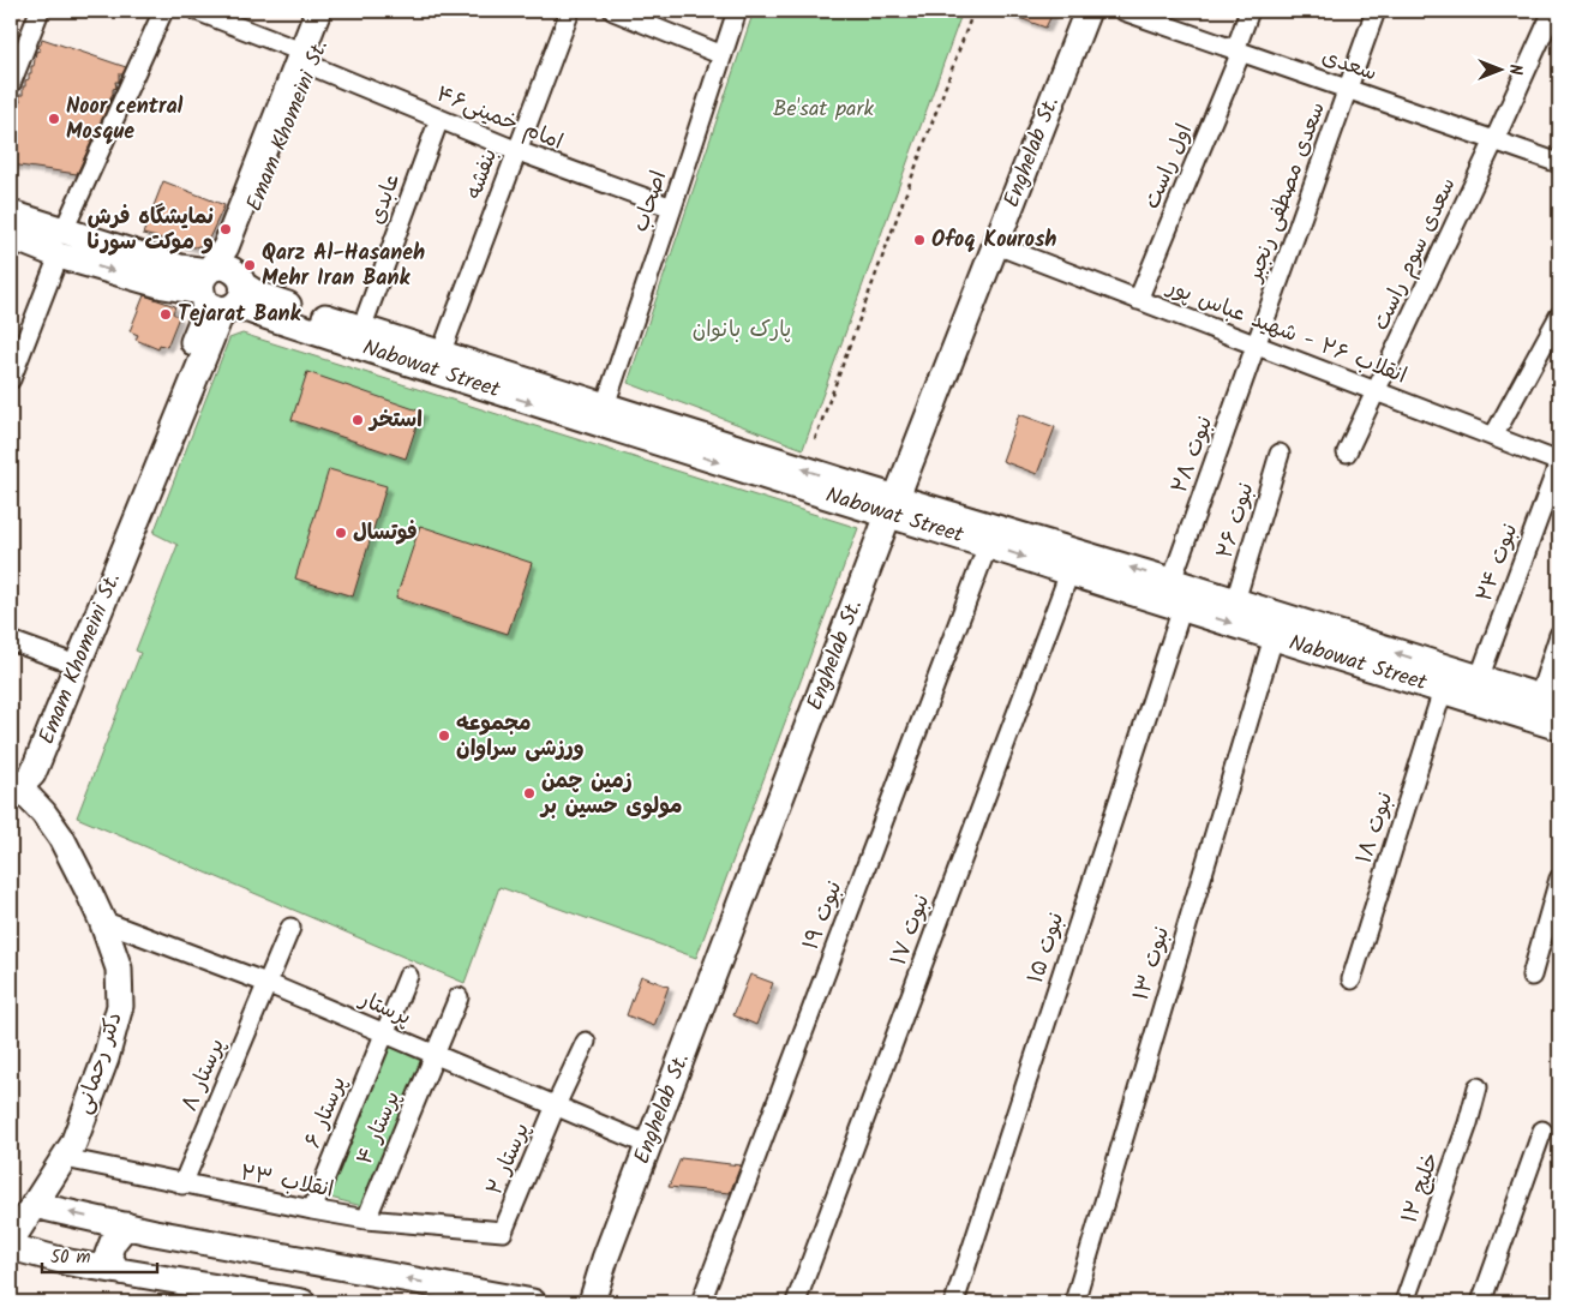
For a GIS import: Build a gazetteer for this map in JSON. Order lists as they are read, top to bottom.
{
  "streets": {
    "main road": [
      "Emam Khomeini St.",
      "Enghelab St.",
      "Nabowat Street",
      "دکتر رحمانی"
    ],
    "street": [
      "سعدی",
      "امام خمینی۴۶",
      "اول راست",
      "بنفشه",
      "سعدی مصطفی رنجبر",
      "عابدی",
      "اصحاب",
      "سعدی سوم راست",
      "انقلاب ۲۶ - شهید عباس پور",
      "نبوت ۲۸",
      "نبوت ۲۶",
      "نبوت ۲۴",
      "نبوت ۱۸",
      "نبوت ۱۹",
      "نبوت ۱۷",
      "نبوت ۱۵",
      "نبوت ۱۳",
      "پرستار",
      "پرستار ۸",
      "پرستار ۶",
      "پرستار ۴",
      "پرستار ۲",
      "انقلاب ۲۳",
      "خلیج ۱۲"
    ]
  },
  "crossings": [
    ["سعدی", "اول راست"],
    ["سعدی", "سعدی مصطفی رنجبر"],
    ["سعدی", "سعدی سوم راست"],
    ["امام خمینی۴۶", "Emam Khomeini St."],
    ["امام خمینی۴۶", "بنفشه"],
    ["امام خمینی۴۶", "عابدی"],
    ["امام خمینی۴۶", "اصحاب"],
    ["Emam Khomeini St.", "Nabowat Street"],
    ["Emam Khomeini St.", "دکتر رحمانی"],
    ["Enghelab St.", "انقلاب ۲۶ - شهید عباس پور"],
    ["Enghelab St.", "Nabowat Street"],
    ["Enghelab St.", "پرستار"],
    ["اول راست", "انقلاب ۲۶ - شهید عباس پور"],
    ["بنفشه", "Nabowat Street"],
    ["سعدی مصطفی رنجبر", "انقلاب ۲۶ - شهید عباس پور"],
    ["سعدی مصطفی رنجبر", "نبوت ۲۸"],
    ["عابدی", "Nabowat Street"],
    ["اصحاب", "Nabowat Street"],
    ["سعدی سوم راست", "انقلاب ۲۶ - شهید عباس پور"],
    ["انقلاب ۲۶ - شهید عباس پور", "نبوت ۲۸"],
    ["انقلاب ۲۶ - شهید عباس پور", "نبوت ۲۴"],
    ["Nabowat Street", "نبوت ۲۸"],
    ["Nabowat Street", "نبوت ۲۶"],
    ["Nabowat Street", "نبوت ۲۴"],
    ["Nabowat Street", "نبوت ۱۸"],
    ["Nabowat Street", "نبوت ۱۹"],
    ["Nabowat Street", "نبوت ۱۷"],
    ["Nabowat Street", "نبوت ۱۵"],
    ["Nabowat Street", "نبوت ۱۳"],
    ["نبوت ۲۸", "نبوت ۱۵"],
    ["پرستار", "دکتر رحمانی"],
    ["پرستار", "پرستار ۸"],
    ["پرستار", "پرستار ۶"],
    ["پرستار", "پرستار ۴"],
    ["پرستار", "پرستار ۲"],
    ["دکتر رحمانی", "انقلاب ۲۳"],
    ["پرستار ۸", "انقلاب ۲۳"],
    ["پرستار ۶", "انقلاب ۲۳"],
    ["پرستار ۴", "انقلاب ۲۳"],
    ["پرستار ۲", "انقلاب ۲۳"]
  ],
  "parks": ["Be'sat park", "پارک بانوان"],
  "places": [
    "Noor central Mosque",
    "نمایشگاه فرش و موکت سورنا",
    "Ofoq Kourosh",
    "Qarz Al-Hasaneh Mehr Iran Bank",
    "Tejarat Bank",
    "استخر",
    "فوتسال",
    "مجموعه ورزشی سراوان",
    "زمین چمن مولوی حسین بر"
  ],
  "scale_bar": "50 m",
  "north": "right"
}
